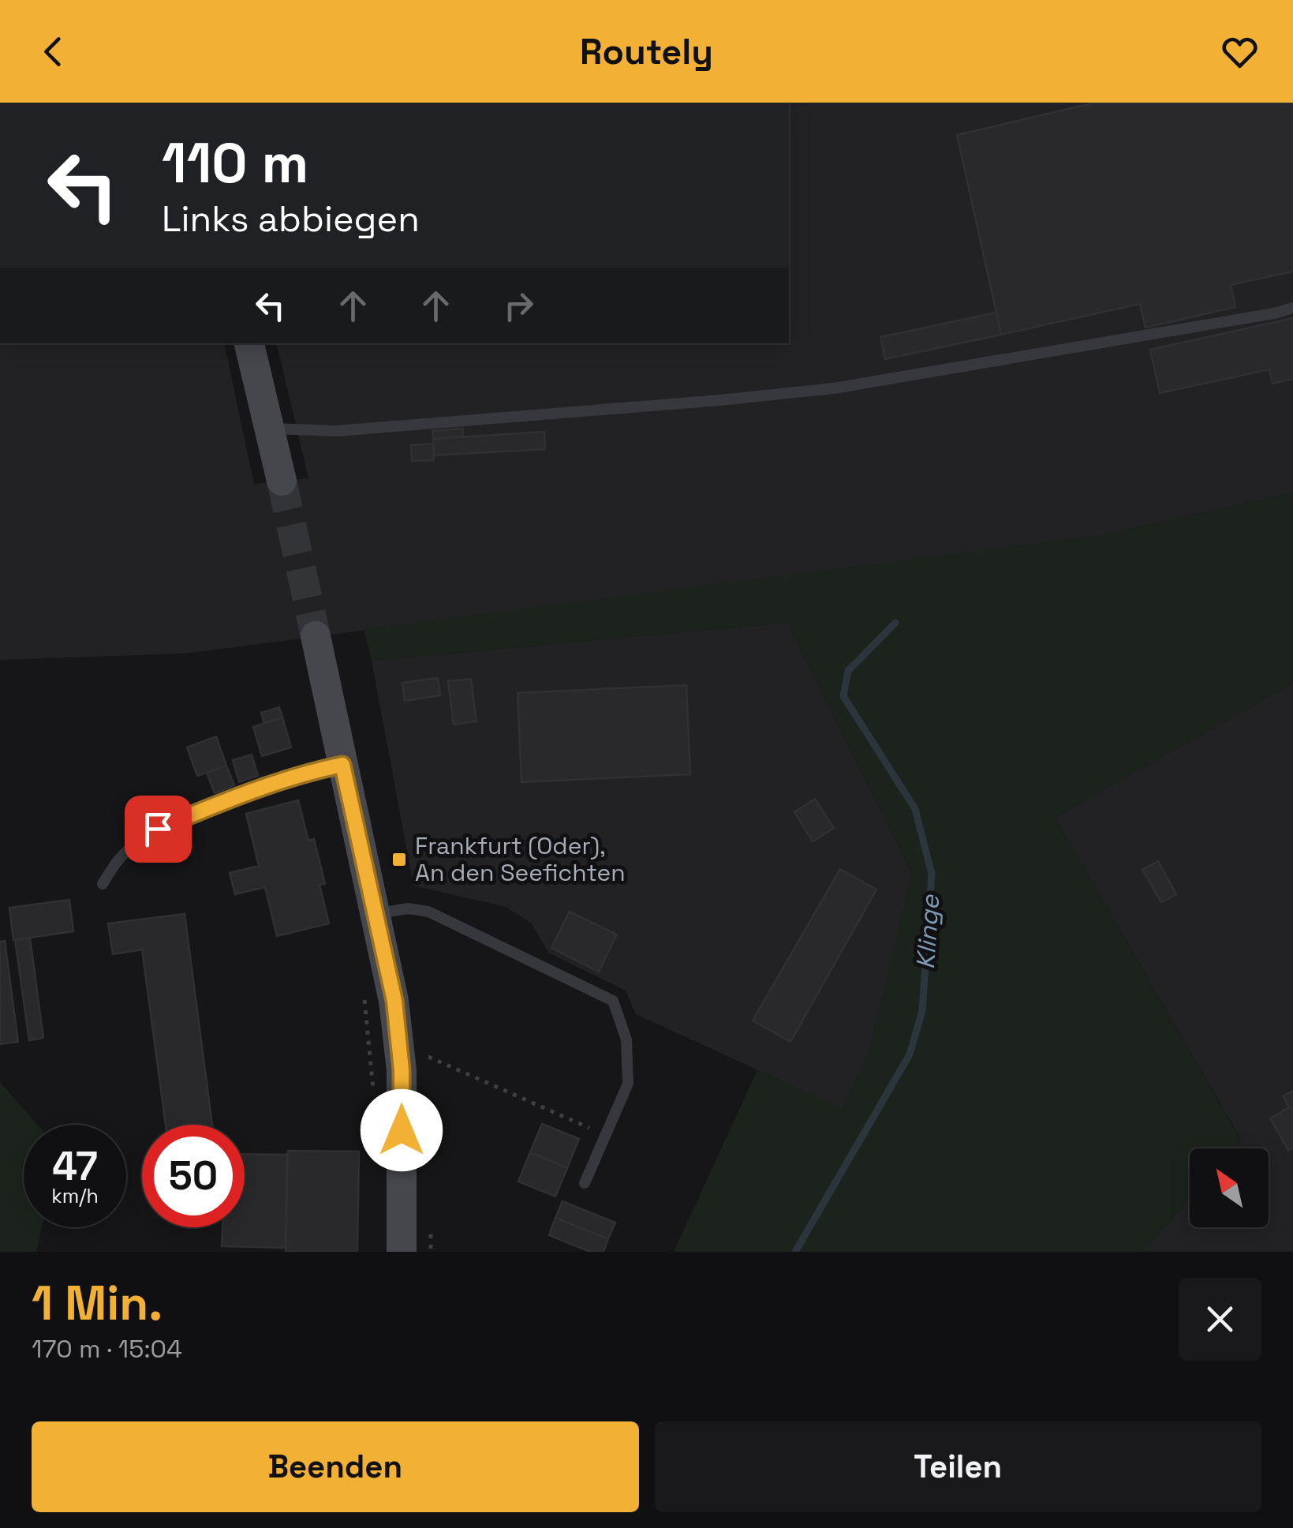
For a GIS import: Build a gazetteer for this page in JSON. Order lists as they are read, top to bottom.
{
  "water": ["Klinge"],
  "places": {
    "transit": ["Frankfurt (Oder), An den Seefichten"]
  },
  "north": "top left",
  "page": {
    "header": "Routely",
    "turn": ["110 m", "Links abbiegen"],
    "speed": "47 km/h",
    "limit": "50",
    "heading": ["1 Min.", "170 m · 15:04"],
    "buttons": ["Beenden", "Teilen"]
  }
}
